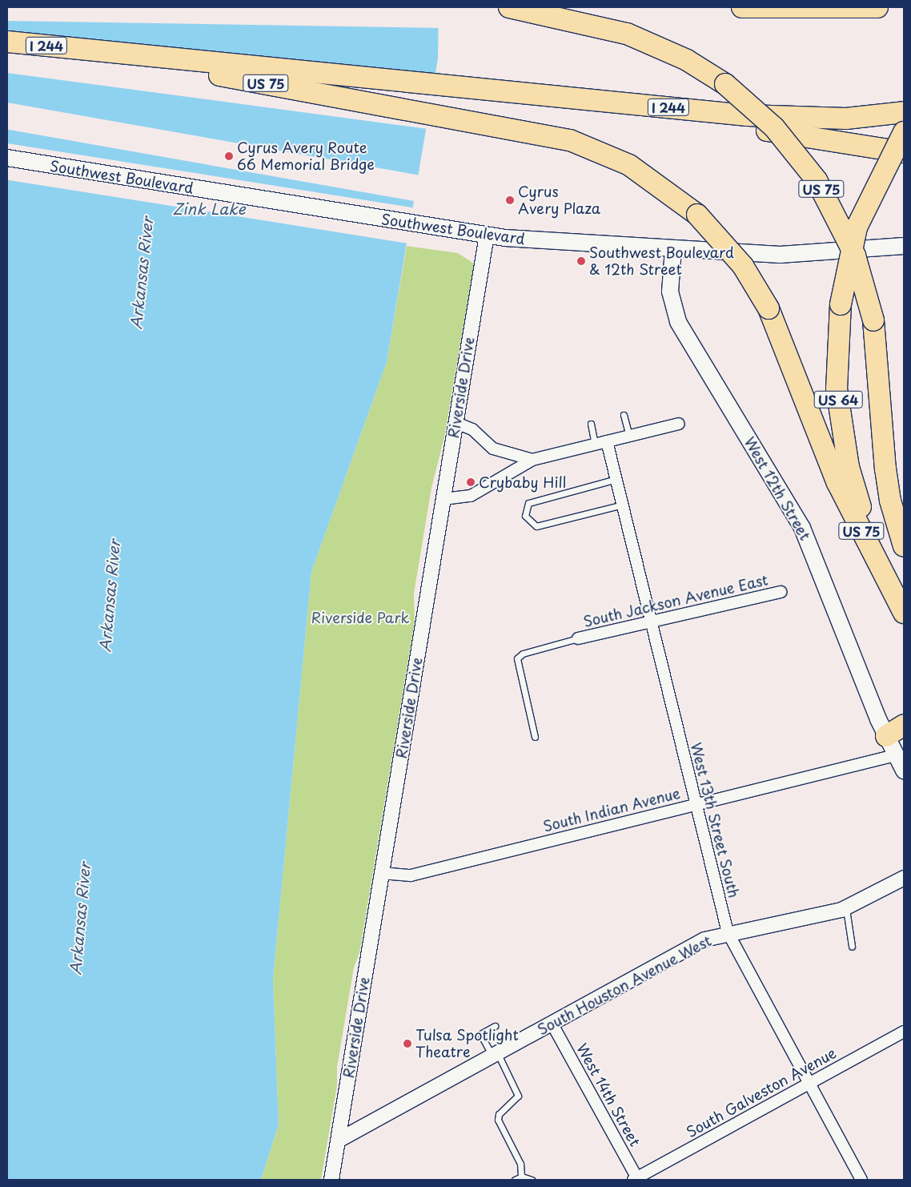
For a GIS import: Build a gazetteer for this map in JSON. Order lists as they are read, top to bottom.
{
  "streets": {
    "highway": ["I 244", "US 75", "US 64"],
    "main road": ["Southwest Boulevard", "West 12th Street"],
    "street": [
      "Riverside Drive",
      "South Jackson Avenue East",
      "South Indian Avenue",
      "West 13th Street South",
      "South Houston Avenue West",
      "South Galveston Avenue",
      "West 14th Street"
    ]
  },
  "crossings": [
    ["I 244", "US 75"],
    ["US 75", "US 64"],
    ["Southwest Boulevard", "Riverside Drive"],
    ["Southwest Boulevard", "West 12th Street"],
    ["Riverside Drive", "South Indian Avenue"],
    ["Riverside Drive", "South Houston Avenue West"],
    ["West 12th Street", "South Indian Avenue"],
    ["South Jackson Avenue East", "West 13th Street South"],
    ["South Indian Avenue", "West 13th Street South"],
    ["West 13th Street South", "South Houston Avenue West"],
    ["West 13th Street South", "South Galveston Avenue"],
    ["South Houston Avenue West", "West 14th Street"],
    ["South Galveston Avenue", "West 14th Street"]
  ],
  "water": ["Zink Lake", "Arkansas River"],
  "parks": ["Riverside Park"],
  "places": [
    "Cyrus Avery Route 66 Memorial Bridge",
    "Cyrus Avery Plaza",
    "Southwest Boulevard & 12th Street",
    "Crybaby Hill",
    "Tulsa Spotlight Theatre"
  ]
}
